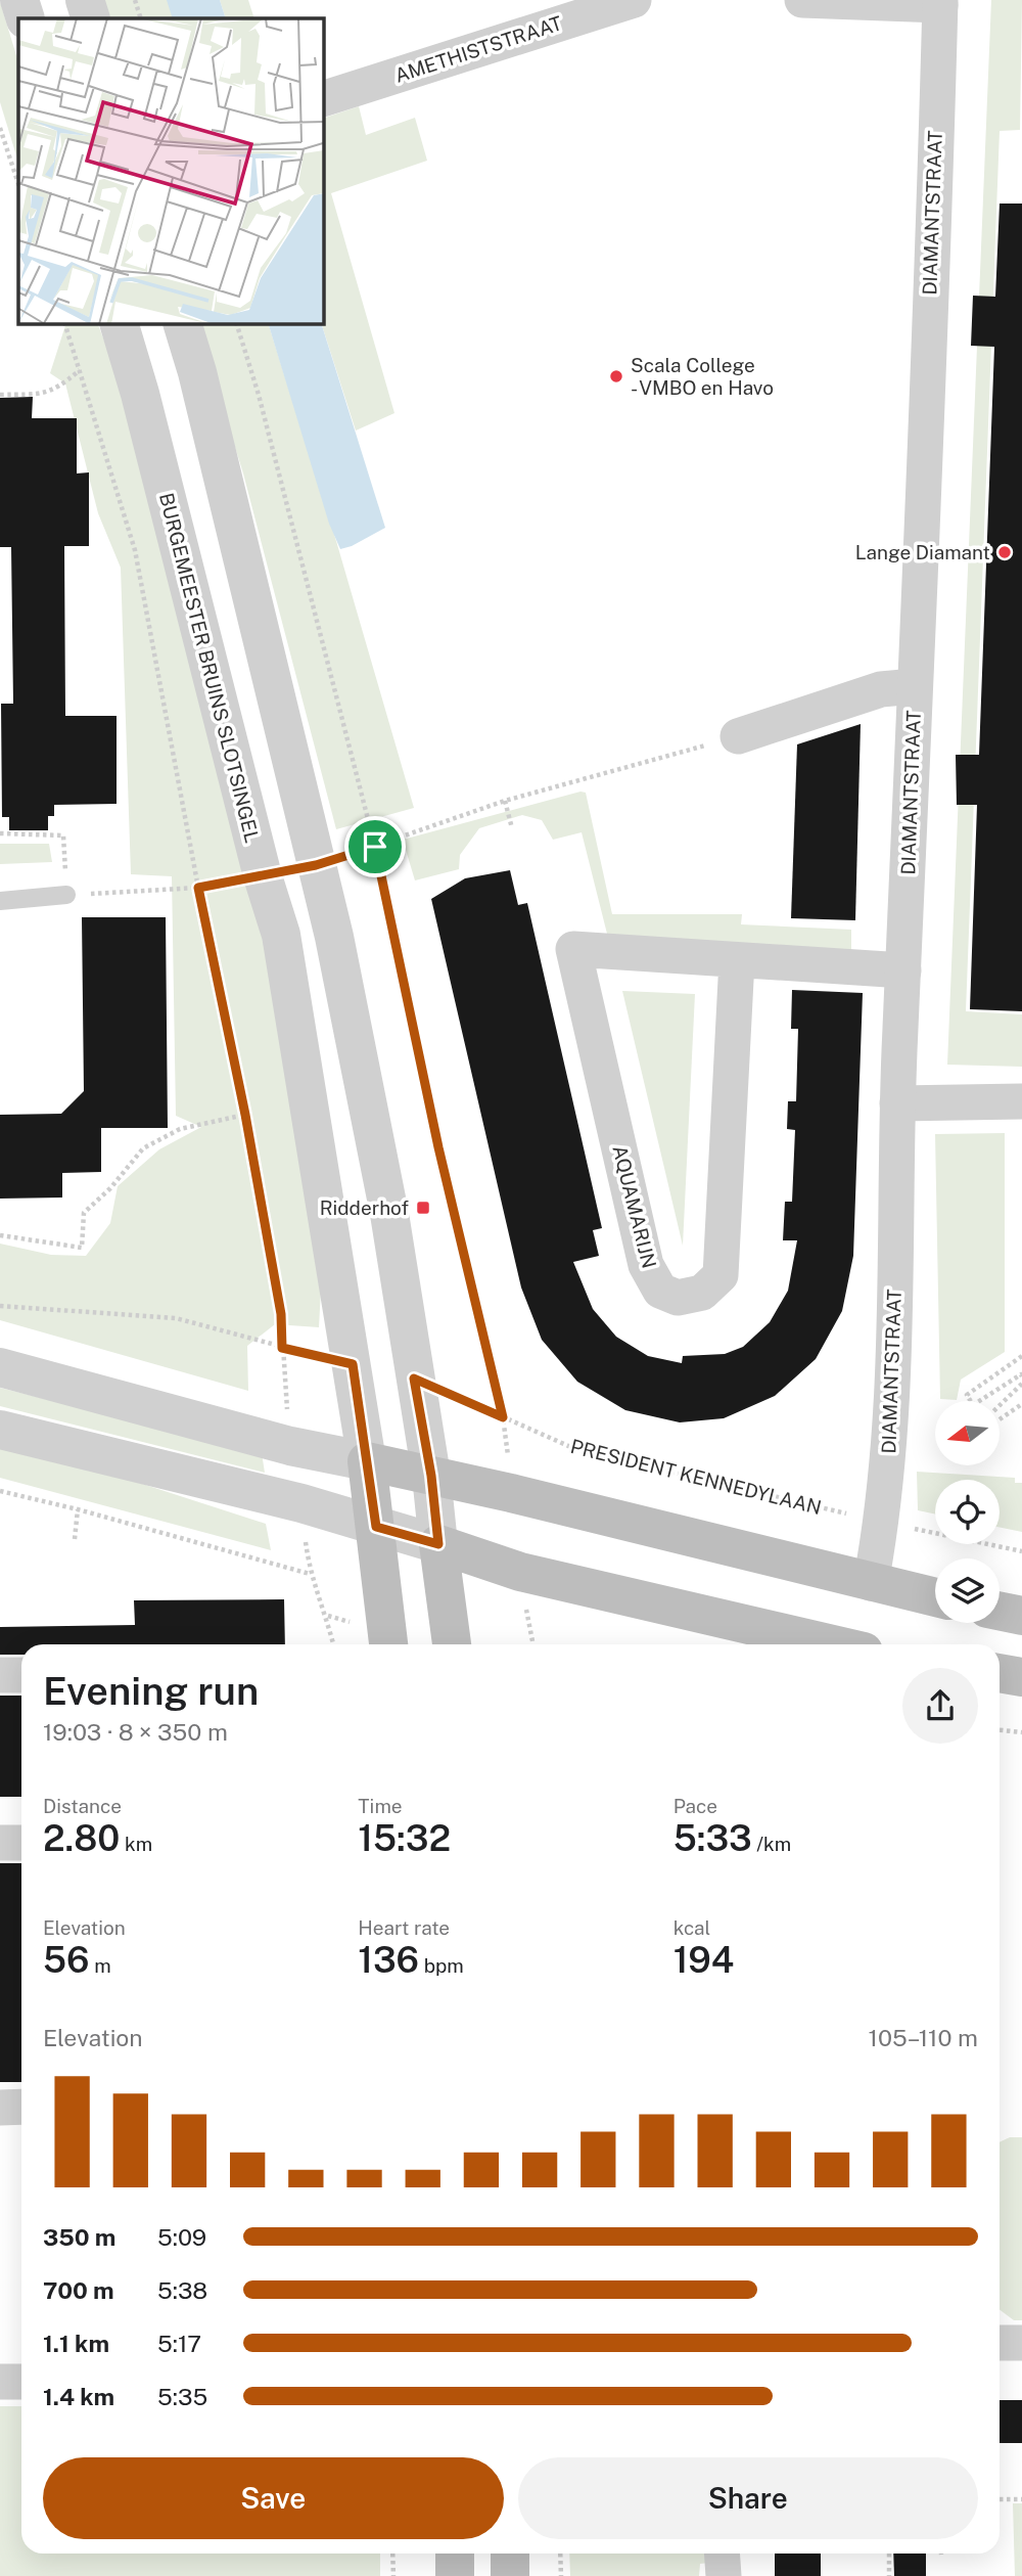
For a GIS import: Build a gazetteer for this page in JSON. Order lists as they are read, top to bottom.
{
  "streets": {
    "main road": ["BURGEMEESTER BRUINS SLOTSINGEL"],
    "street": ["AMETHISTSTRAAT", "DIAMANTSTRAAT", "AQUAMARIJN"],
    "path": ["PRESIDENT KENNEDYLAAN"]
  },
  "crossings": [
    ["DIAMANTSTRAAT", "AQUAMARIJN"],
    ["DIAMANTSTRAAT", "PRESIDENT KENNEDYLAAN"]
  ],
  "places": {
    "other": ["Scala College - VMBO en Havo", "Lange Diamant"],
    "transit": ["Ridderhof"]
  },
  "north": "left",
  "page": {
    "heading": ["Evening run", "19:03 · 8 × 350 m"],
    "stats": [
      ["Distance", "2.80 km"],
      ["Time", "15:32"],
      ["Pace", "5:33 /km"],
      ["Elevation", "56 m"],
      ["Heart rate", "136 bpm"],
      ["kcal", "194"]
    ],
    "chart": ["Elevation", "105–110 m"],
    "list": [
      {
        "name": "350 m",
        "note": "5:09"
      },
      {
        "name": "700 m",
        "note": "5:38"
      },
      {
        "name": "1.1 km",
        "note": "5:17"
      },
      {
        "name": "1.4 km",
        "note": "5:35"
      }
    ],
    "buttons": ["Save", "Share"]
  }
}
